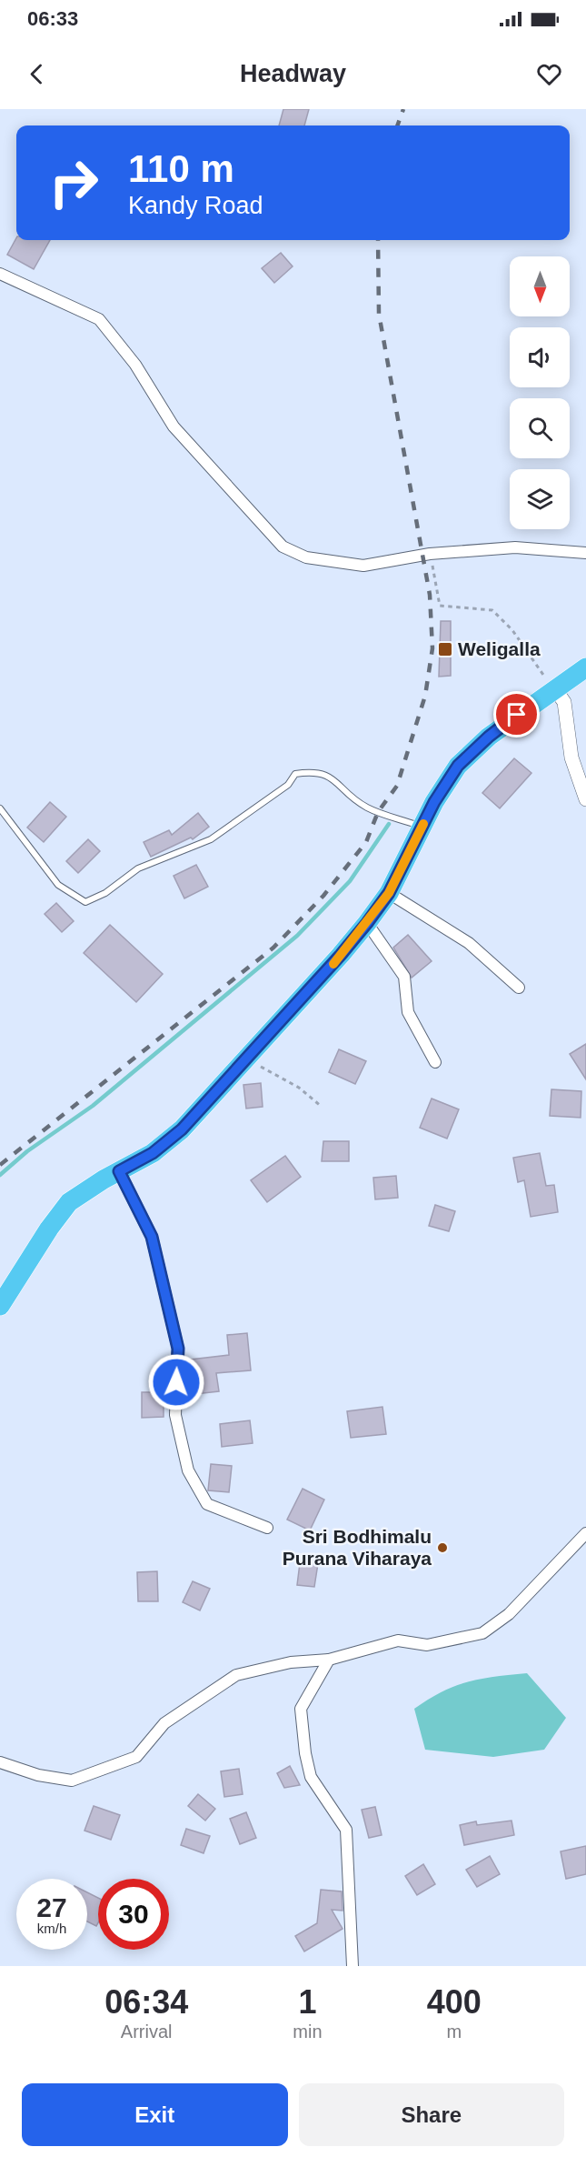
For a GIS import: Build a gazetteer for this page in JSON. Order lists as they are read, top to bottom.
{
  "places": {
    "transit": ["Weligalla"],
    "other": ["Sri Bodhimalu Purana Viharaya"]
  },
  "north": "bottom",
  "page": {
    "status": "06:33",
    "header": "Headway",
    "turn": ["110 m", "Kandy Road"],
    "speed": "27 km/h",
    "limit": "30",
    "eta": [
      "06:34",
      "Arrival",
      "1",
      "min",
      "400",
      "m"
    ],
    "buttons": ["Exit", "Share"]
  }
}
